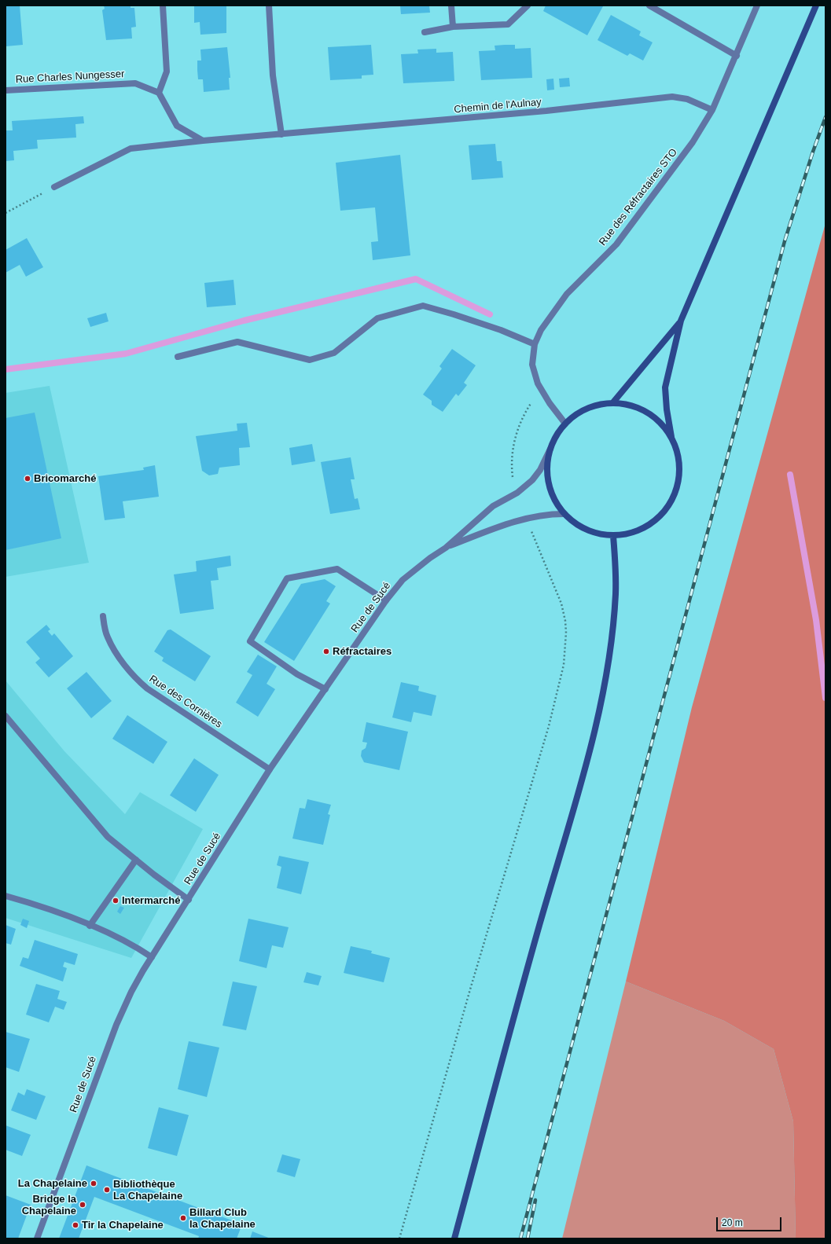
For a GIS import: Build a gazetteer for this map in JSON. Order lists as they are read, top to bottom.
{
  "streets": {
    "street": [
      "Rue Charles Nungesser",
      "Chemin de l'Aulnay",
      "Rue des Réfractaires STO",
      "Rue de Sucé",
      "Rue des Cornières"
    ]
  },
  "crossings": [
    ["Chemin de l'Aulnay", "Rue des Réfractaires STO"],
    ["Rue de Sucé", "Rue des Cornières"]
  ],
  "places": [
    "Bricomarché",
    "Réfractaires",
    "Intermarché",
    "La Chapelaine",
    "Bibliothèque La Chapelaine",
    "Bridge la Chapelaine",
    "Billard Club la Chapelaine",
    "Tir la Chapelaine"
  ],
  "scale_bar": "20 m"
}
